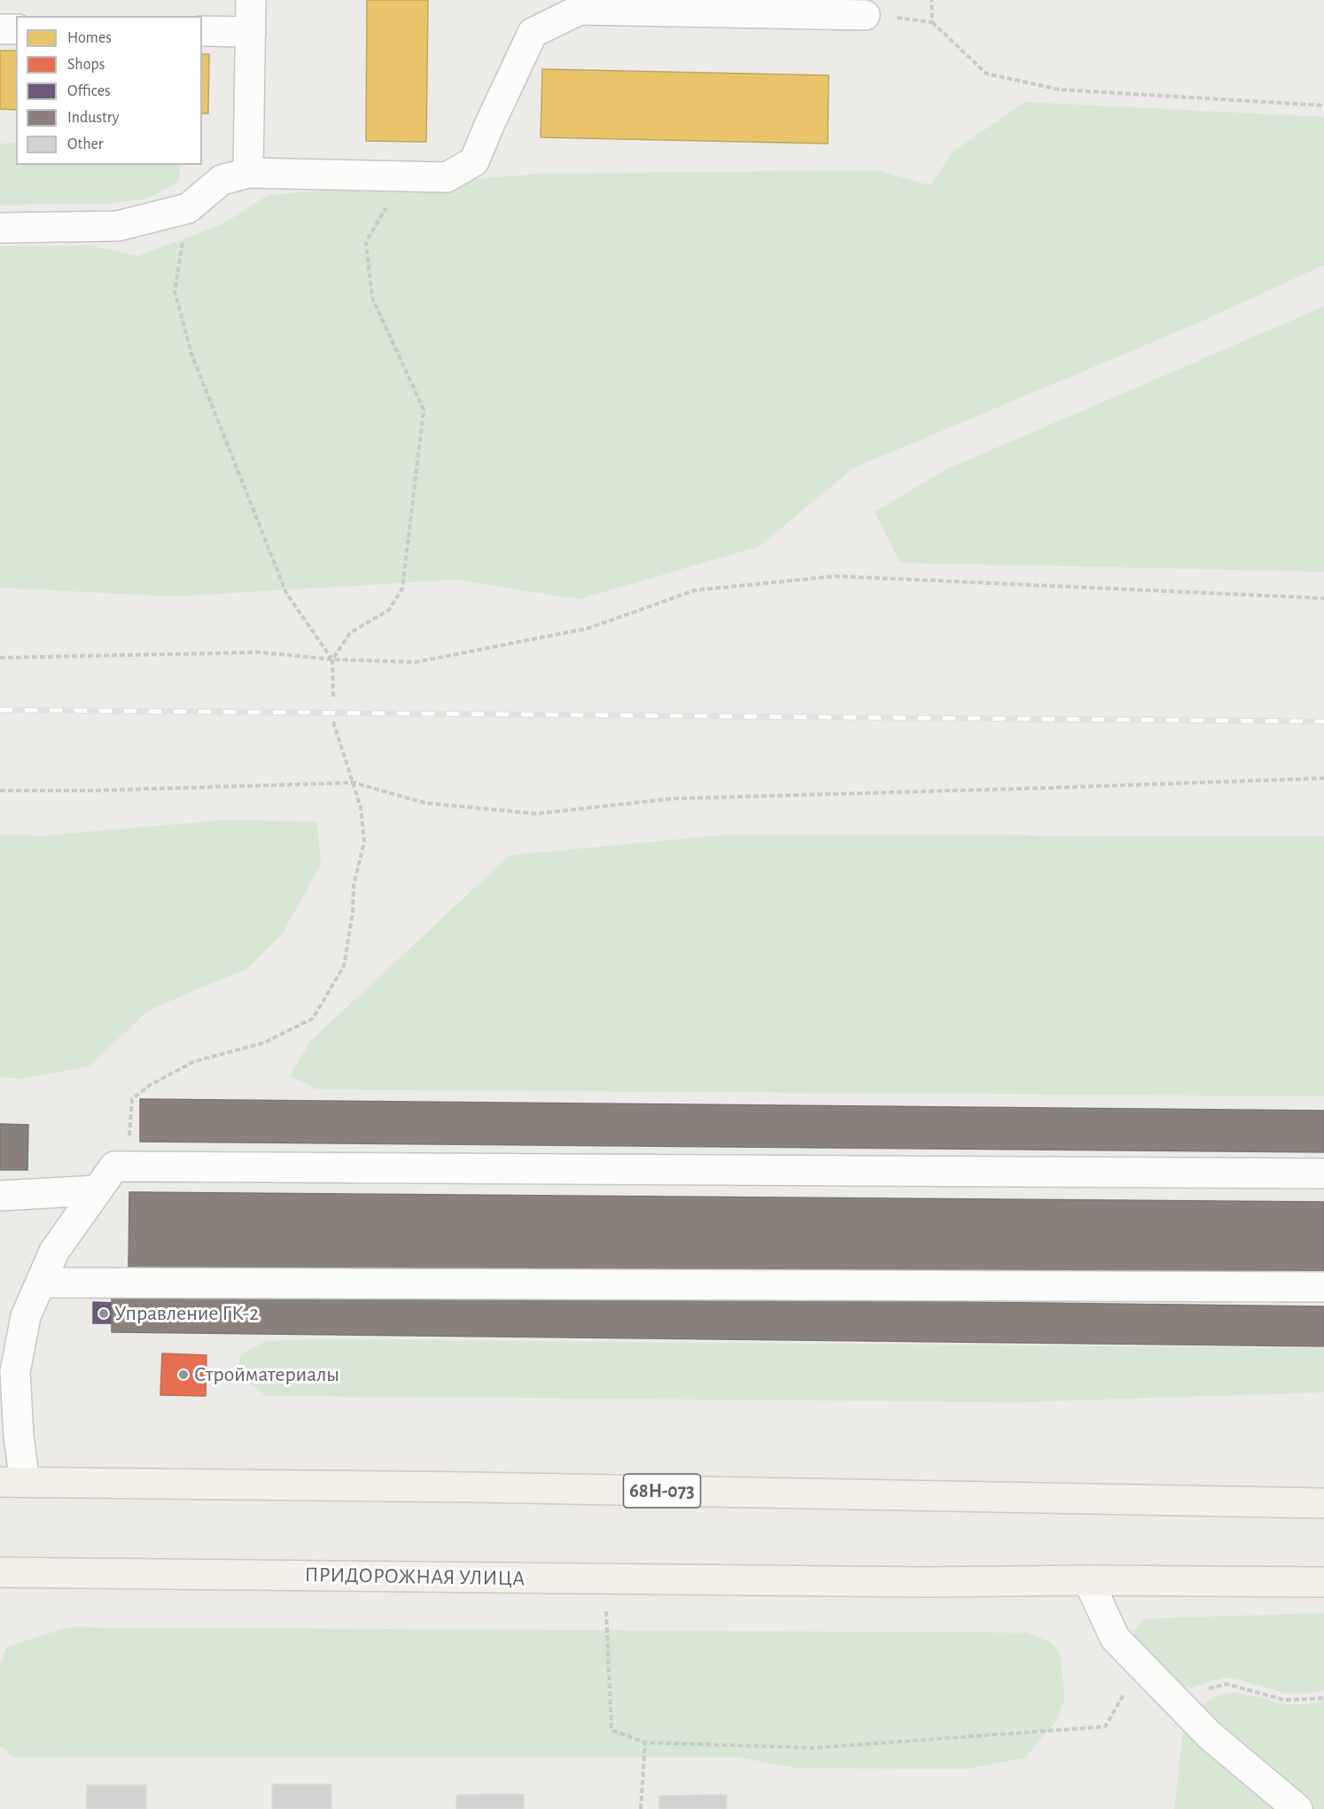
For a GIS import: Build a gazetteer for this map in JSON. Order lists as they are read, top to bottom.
{
  "streets": {
    "main road": ["68Н-073", "ПРИДОРОЖНАЯ УЛИЦА"]
  },
  "places": ["Управление ГК-2", "Стройматериалы"],
  "legend": [
    "Homes",
    "Shops",
    "Offices",
    "Industry",
    "Other"
  ]
}
